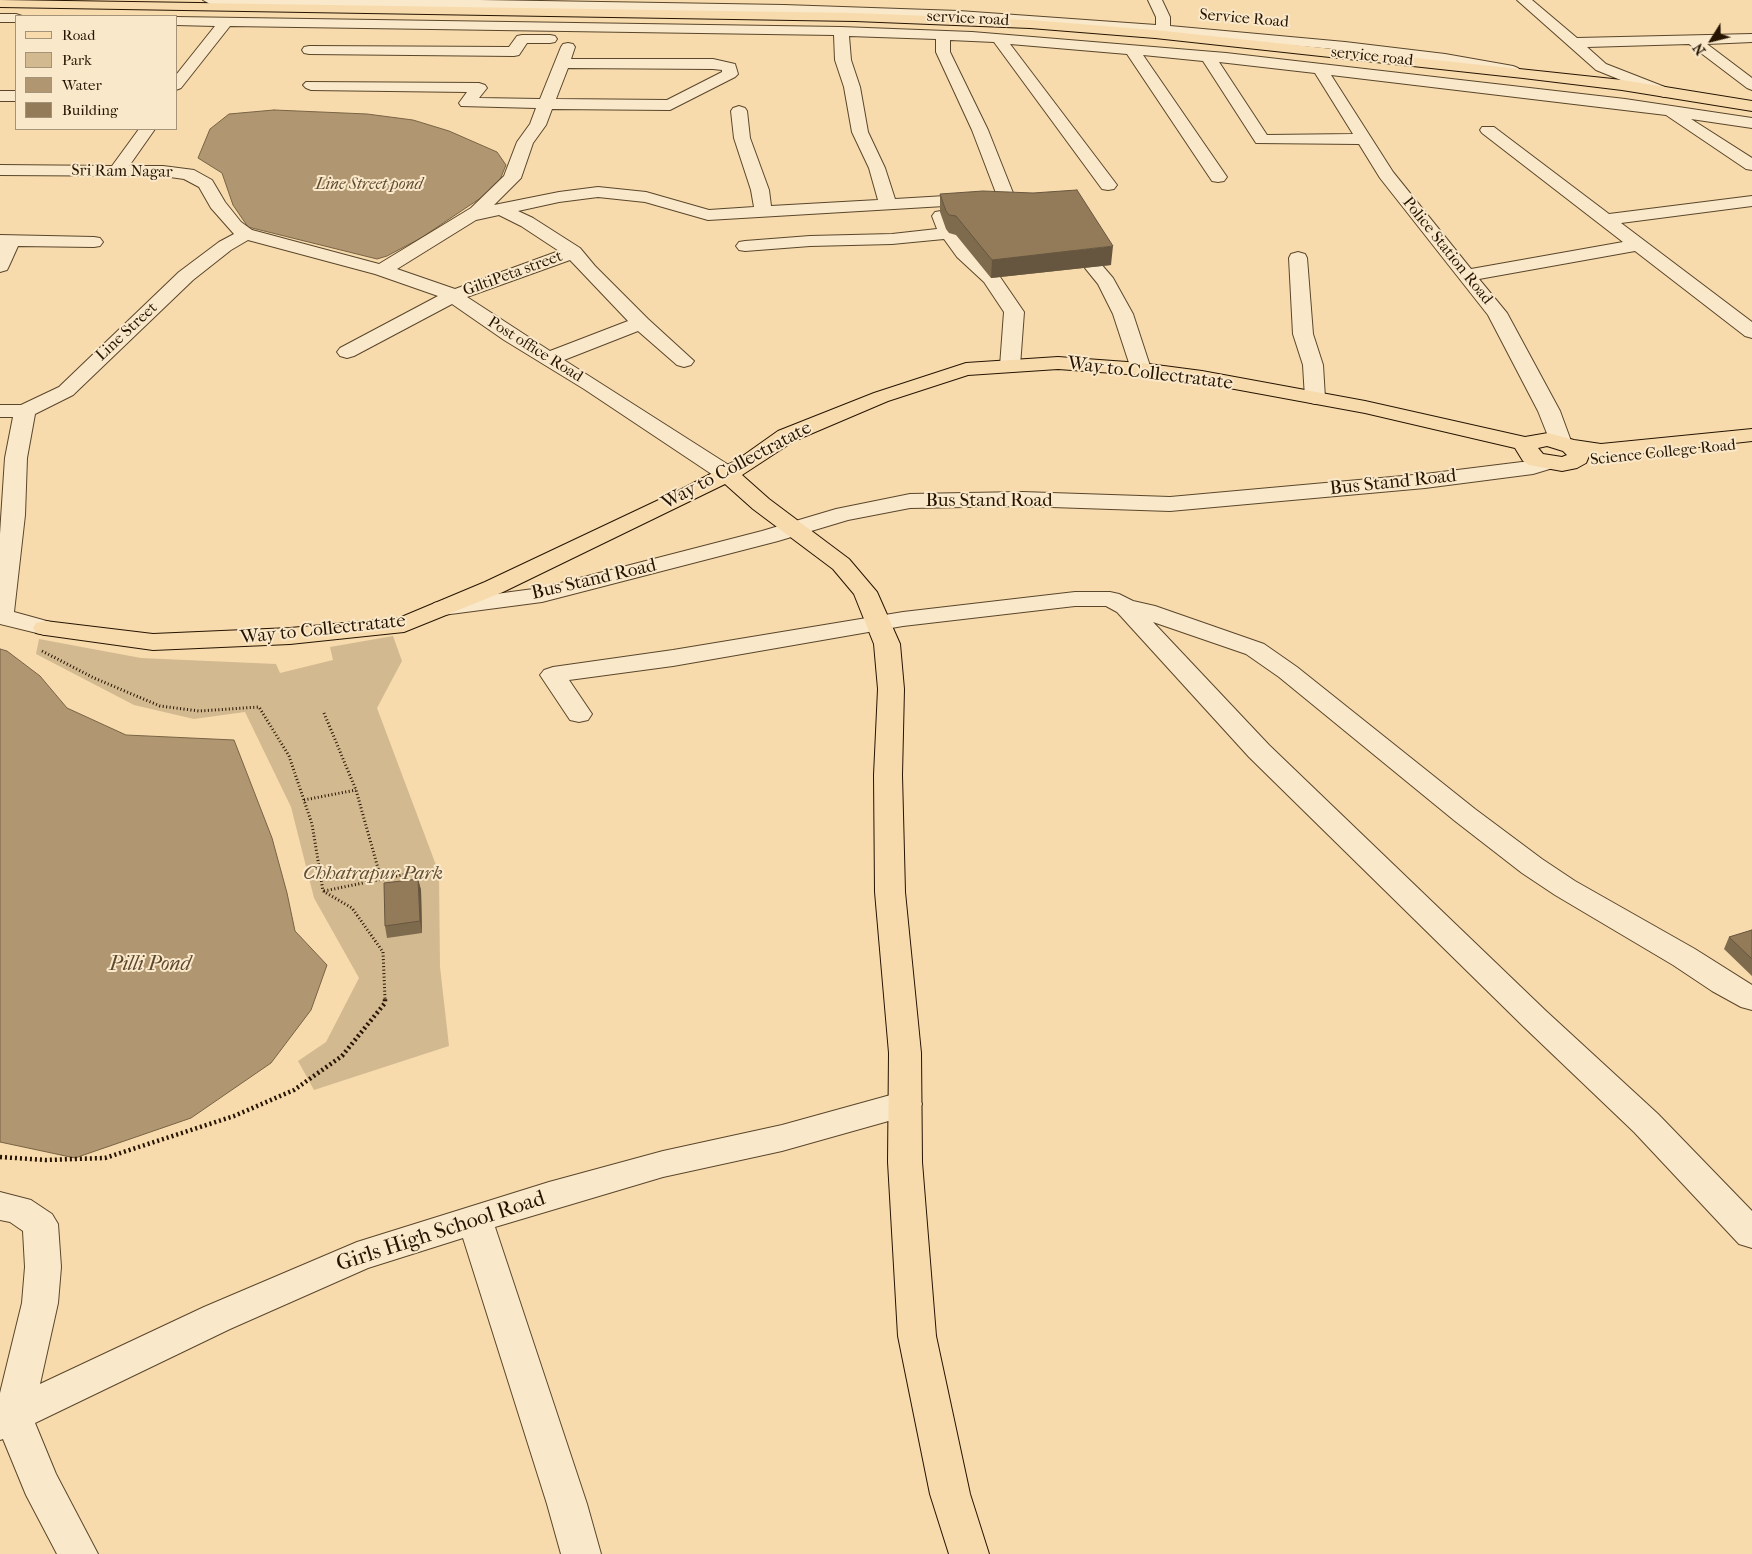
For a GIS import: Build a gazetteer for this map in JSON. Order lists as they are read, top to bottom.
{
  "streets": {
    "main road": ["Post office Road", "Way to Collectratate", "Science College Road"],
    "street": [
      "service road",
      "Service Road",
      "Sri Ram Nagar",
      "Police Station Road",
      "GiltiPeta street",
      "Line Street",
      "Bus Stand Road",
      "Girls High School Road"
    ]
  },
  "crossings": [
    ["service road", "Police Station Road"],
    ["Sri Ram Nagar", "Line Street"],
    ["Sri Ram Nagar", "Post office Road"],
    ["Police Station Road", "Way to Collectratate"],
    ["Police Station Road", "Science College Road"],
    ["GiltiPeta street", "Post office Road"],
    ["Line Street", "Post office Road"],
    ["Post office Road", "Way to Collectratate"],
    ["Post office Road", "Bus Stand Road"],
    ["Post office Road", "Girls High School Road"],
    ["Way to Collectratate", "Science College Road"],
    ["Way to Collectratate", "Bus Stand Road"]
  ],
  "water": ["Line Street pond", "Pilli Pond"],
  "parks": ["Chhatrapur Park"],
  "legend": [
    "Road",
    "Park",
    "Water",
    "Building"
  ],
  "north": "bottom left"
}
